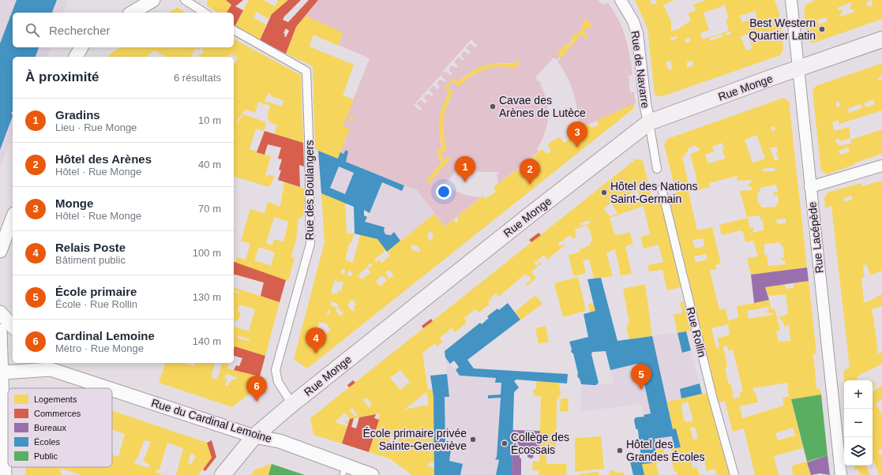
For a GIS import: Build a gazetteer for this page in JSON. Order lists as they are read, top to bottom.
{
  "streets": {
    "main road": ["Rue Monge"],
    "street": [
      "Rue de Navarre",
      "Rue des Boulangers",
      "Rue Lacépède",
      "Rue Rollin",
      "Rue du Cardinal Lemoine"
    ]
  },
  "crossings": [
    ["Rue de Navarre", "Rue Monge"],
    ["Rue Monge", "Rue des Boulangers"],
    ["Rue Monge", "Rue Lacépède"],
    ["Rue Monge", "Rue du Cardinal Lemoine"]
  ],
  "places": [
    "Best Western Quartier Latin",
    "Cavae des Arènes de Lutèce",
    "Hôtel des Nations Saint-Germain",
    "École primaire privée Sainte-Geneviève",
    "Collège des Écossais",
    "Hôtel des Grandes Écoles"
  ],
  "legend": [
    "Logements",
    "Commerces",
    "Bureaux",
    "Écoles",
    "Public"
  ],
  "page": {
    "search": "Rechercher",
    "heading": ["À proximité", "6 résultats"],
    "list": [
      {
        "mark": "1",
        "name": "Gradins",
        "note": "Lieu · Rue Monge",
        "value": "10 m"
      },
      {
        "mark": "2",
        "name": "Hôtel des Arènes",
        "note": "Hôtel · Rue Monge",
        "value": "40 m"
      },
      {
        "mark": "3",
        "name": "Monge",
        "note": "Hôtel · Rue Monge",
        "value": "70 m"
      },
      {
        "mark": "4",
        "name": "Relais Poste",
        "note": "Bâtiment public",
        "value": "100 m"
      },
      {
        "mark": "5",
        "name": "École primaire",
        "note": "École · Rue Rollin",
        "value": "130 m"
      },
      {
        "mark": "6",
        "name": "Cardinal Lemoine",
        "note": "Métro · Rue Monge",
        "value": "140 m"
      }
    ],
    "pins": [
      "3",
      "1",
      "2",
      "4",
      "5",
      "6"
    ],
    "map_buttons": ["+", "−"]
  }
}
